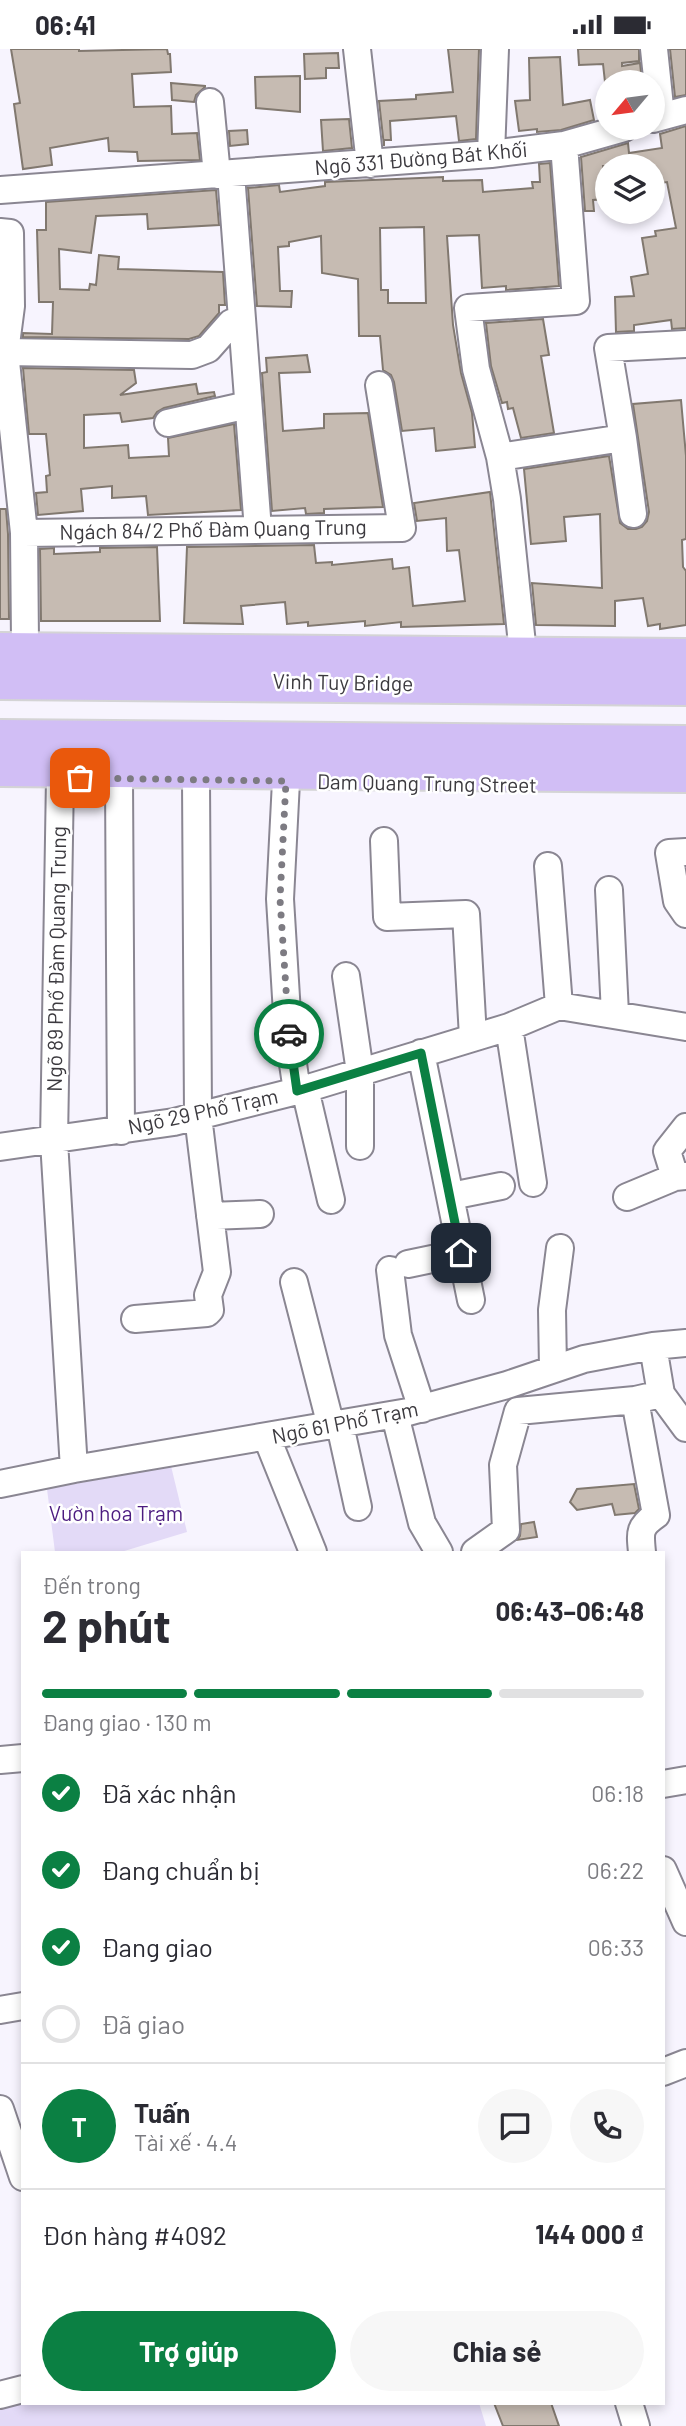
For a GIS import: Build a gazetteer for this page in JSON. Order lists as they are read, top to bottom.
{
  "streets": {
    "highway": ["Vinh Tuy Bridge"],
    "street": [
      "Ngõ 331 Đường Bát Khối",
      "Ngách 84/2 Phố Đàm Quang Trung",
      "Dam Quang Trung Street",
      "Ngõ 89 Phố Đàm Quang Trung",
      "Ngõ 29 Phố Trạm",
      "Ngõ 61 Phố Trạm"
    ]
  },
  "crossings": [
    ["Dam Quang Trung Street", "Ngõ 89 Phố Đàm Quang Trung"],
    ["Ngõ 89 Phố Đàm Quang Trung", "Ngõ 29 Phố Trạm"],
    ["Ngõ 89 Phố Đàm Quang Trung", "Ngõ 61 Phố Trạm"]
  ],
  "parks": ["Vườn hoa Trạm"],
  "north": "bottom left",
  "page": {
    "status": "06:41",
    "heading": ["2 phút", "Đến trong", "06:43–06:48"],
    "panel": [
      "Tuấn",
      "Tài xế · 4.4",
      "Đơn hàng #4092",
      "144 000 ₫"
    ],
    "bar": "Đang giao · 130 m",
    "list": [
      ["Đã xác nhận", "06:18"],
      ["Đang chuẩn bị", "06:22"],
      ["Đang giao", "06:33"],
      "Đã giao"
    ],
    "round": "T",
    "buttons": ["Trợ giúp", "Chia sẻ"]
  }
}
